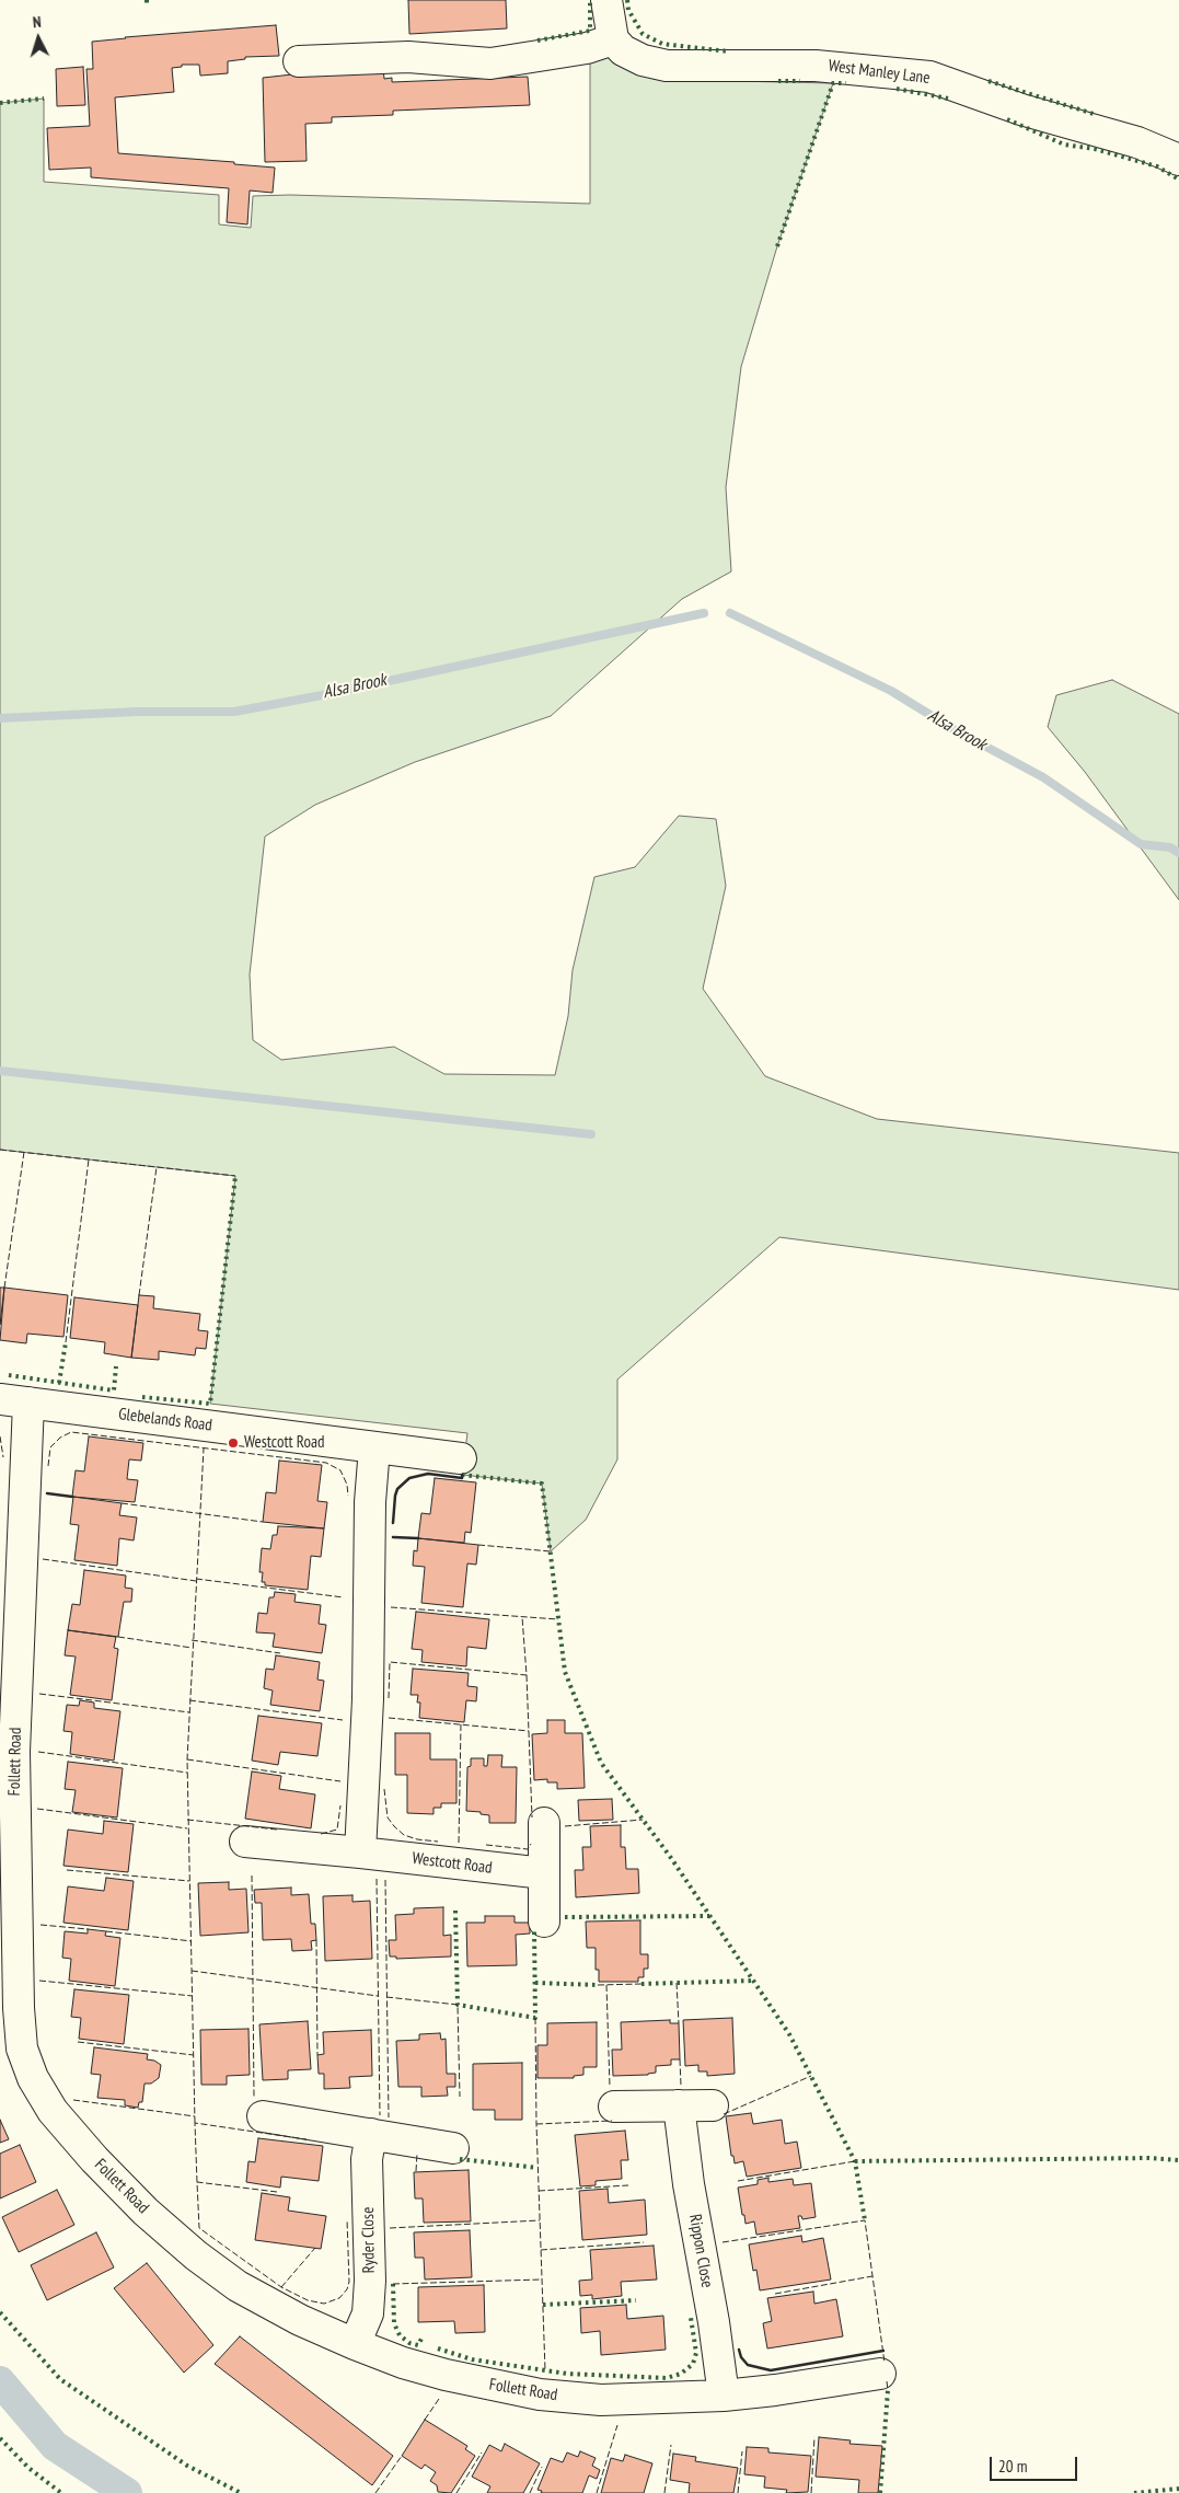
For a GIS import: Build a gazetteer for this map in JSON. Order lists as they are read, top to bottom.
{
  "streets": {
    "street": [
      "West Manley Lane",
      "Glebelands Road",
      "Follett Road",
      "Westcott Road",
      "Ryder Close",
      "Rippon Close"
    ]
  },
  "crossings": [
    ["Glebelands Road", "Follett Road"],
    ["Follett Road", "Ryder Close"],
    ["Follett Road", "Rippon Close"]
  ],
  "water": ["Alsa Brook"],
  "places": ["Westcott Road"],
  "scale_bar": "20 m",
  "north": "top"
}
